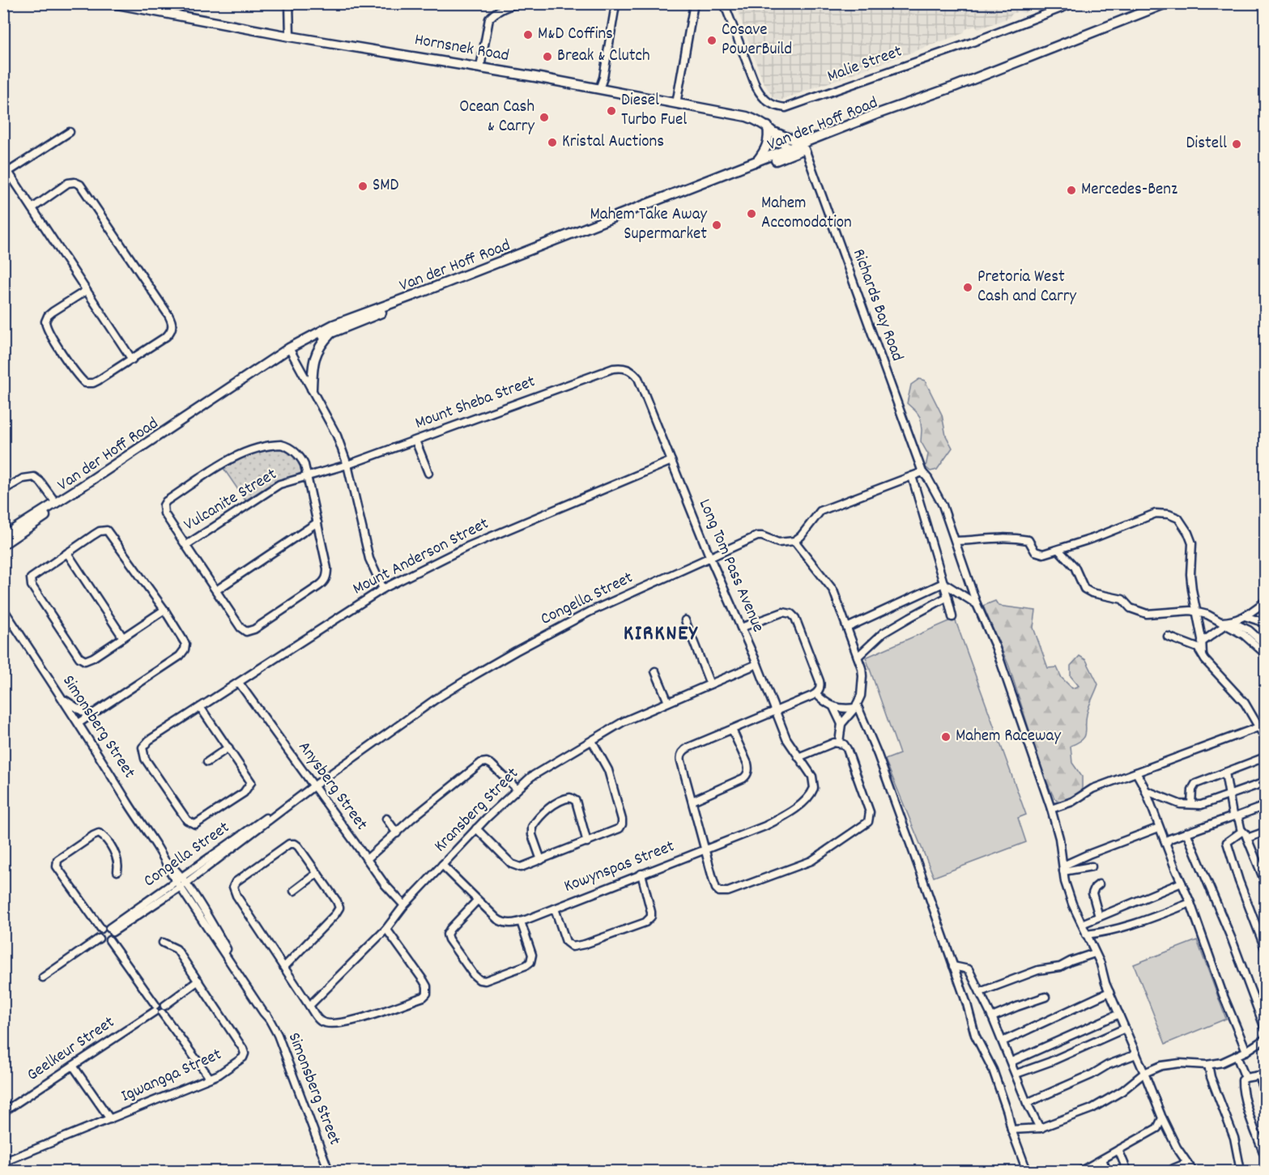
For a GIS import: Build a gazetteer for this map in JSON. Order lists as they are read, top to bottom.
{
  "streets": {
    "main road": ["Hornsnek Road", "Van der Hoff Road"],
    "street": [
      "Malie Street",
      "Richards Bay Road",
      "Mount Sheba Street",
      "Vulcanite Street",
      "Mount Anderson Street",
      "Long Tom Pass Avenue",
      "Congella Street",
      "Simonsberg Street",
      "Anysberg Street",
      "Kransberg Street",
      "Kowynspas Street",
      "Geelkeur Street",
      "Igwangqa Street"
    ]
  },
  "crossings": [
    ["Hornsnek Road", "Van der Hoff Road"],
    ["Van der Hoff Road", "Richards Bay Road"],
    ["Mount Sheba Street", "Vulcanite Street"],
    ["Mount Sheba Street", "Long Tom Pass Avenue"],
    ["Mount Anderson Street", "Long Tom Pass Avenue"],
    ["Mount Anderson Street", "Anysberg Street"],
    ["Long Tom Pass Avenue", "Congella Street"],
    ["Long Tom Pass Avenue", "Kransberg Street"],
    ["Long Tom Pass Avenue", "Kowynspas Street"],
    ["Congella Street", "Simonsberg Street"],
    ["Congella Street", "Anysberg Street"],
    ["Anysberg Street", "Kransberg Street"],
    ["Kransberg Street", "Kowynspas Street"],
    ["Geelkeur Street", "Igwangqa Street"]
  ],
  "districts": ["KIRKNEY"],
  "places": [
    "M&D Coffins",
    "Cosave PowerBuild",
    "Break & Clutch",
    "Diesel Turbo Fuel",
    "Ocean Cash & Carry",
    "Kristal Auctions",
    "Distell",
    "SMD",
    "Mercedes-Benz",
    "Mahem Accomodation",
    "Mahem Take Away Supermarket",
    "Pretoria West Cash and Carry",
    "Mahem Raceway"
  ]
}
